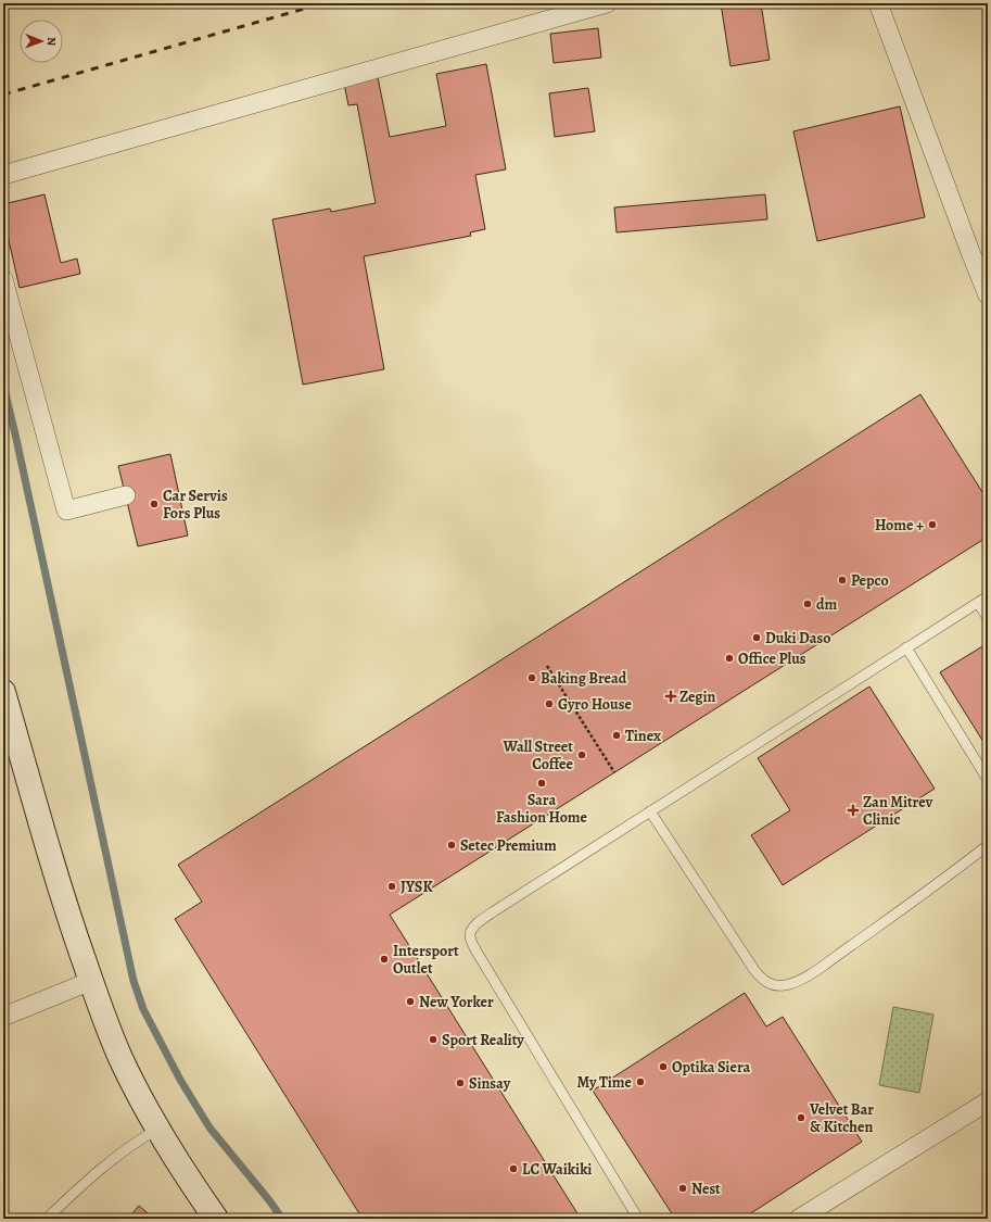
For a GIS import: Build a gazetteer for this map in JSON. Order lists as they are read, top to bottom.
{
  "places": {
    "other": [
      "Car Servis Fors Plus",
      "Home +",
      "Pepco",
      "dm",
      "Duki Daso",
      "Office Plus",
      "Baking Bread",
      "Gyro House",
      "Tinex",
      "Wall Street Coffee",
      "Sara Fashion Home",
      "Setec Premium",
      "JYSK",
      "Intersport Outlet",
      "New Yorker",
      "Sport Reality",
      "Optika Siera",
      "My Time",
      "Sinsay",
      "Velvet Bar & Kitchen",
      "LC Waikiki",
      "Nest"
    ],
    "health": ["Zegin", "Zan Mitrev Clinic"]
  },
  "north": "right"
}
